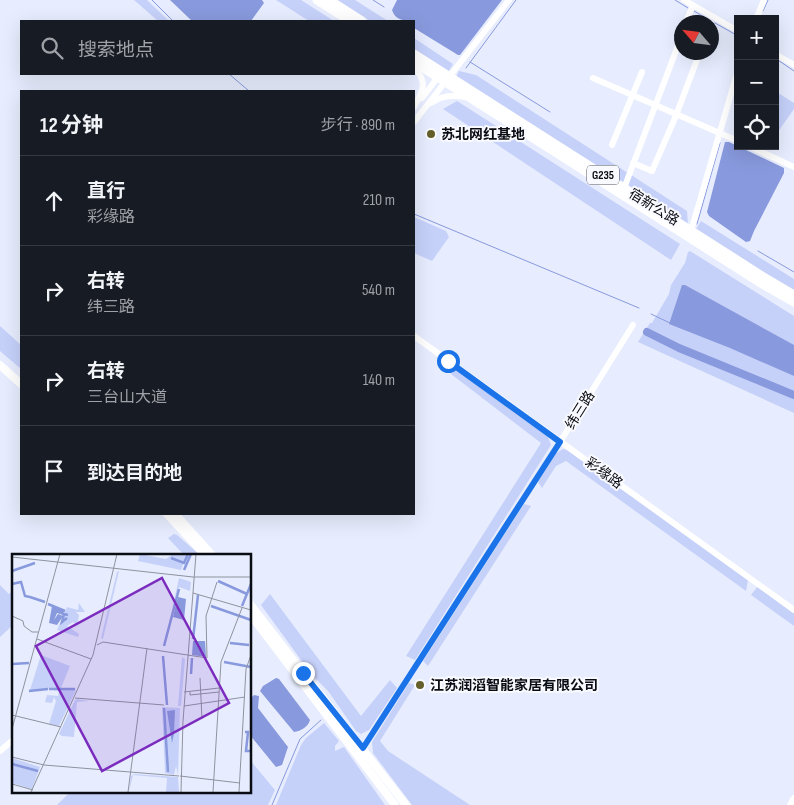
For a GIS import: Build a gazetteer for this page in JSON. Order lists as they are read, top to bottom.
{
  "streets": {
    "highway": ["G235", "宿新公路"],
    "street": ["纬三路", "彩缘路"]
  },
  "crossings": [
    ["纬三路", "彩缘路"]
  ],
  "places": ["苏北网红基地", "江苏润滔智能家居有限公司"],
  "north": "top left",
  "page": {
    "map_buttons": ["+", "−"],
    "search": "搜索地点",
    "heading": ["12 分钟", "步行 · 890 m"],
    "list": [
      ["直行", "彩缘路", "210 m"],
      ["右转", "纬三路", "540 m"],
      ["右转", "三台山大道", "140 m"],
      "到达目的地"
    ]
  }
}
